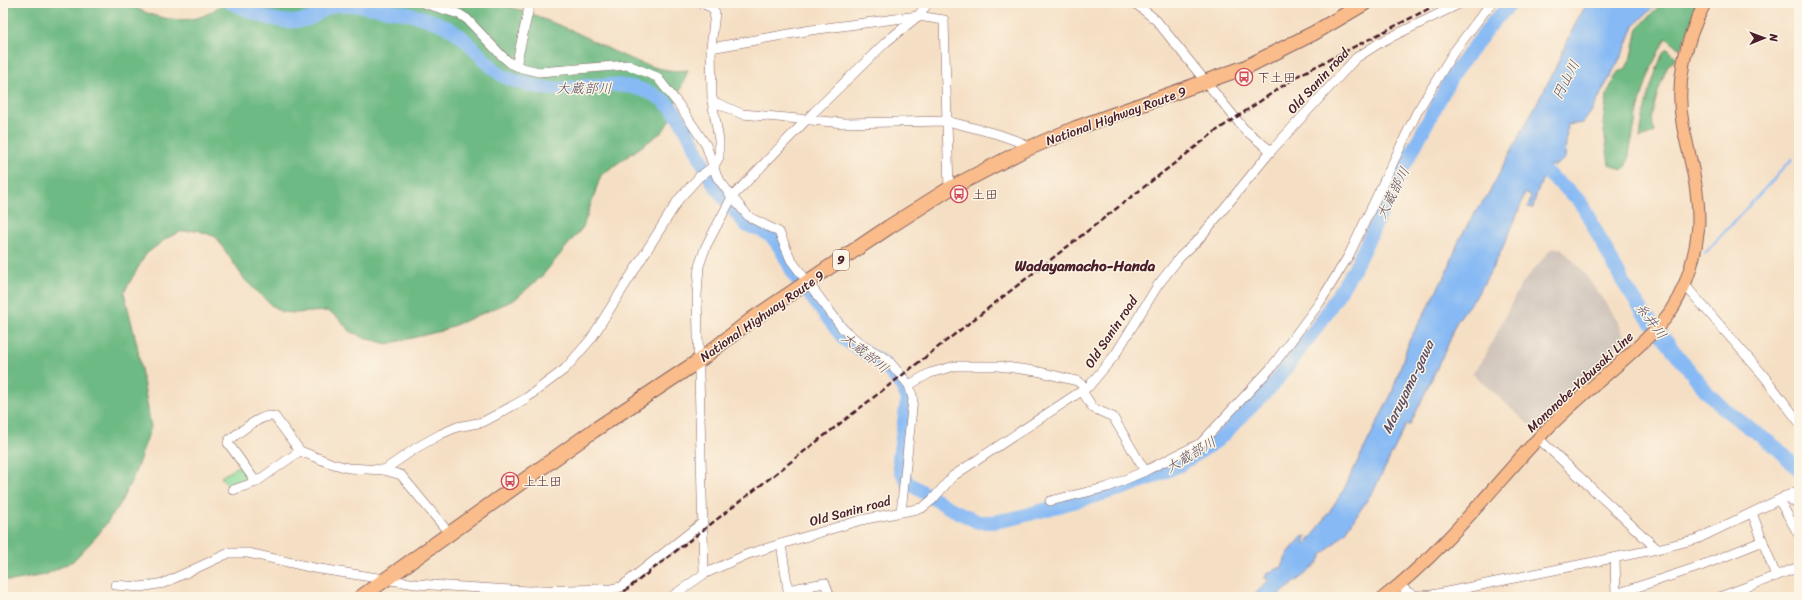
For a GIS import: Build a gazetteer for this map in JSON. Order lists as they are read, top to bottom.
{
  "streets": {
    "highway": ["National Highway Route 9", "9"],
    "main road": ["Mononobe-Yabusaki Line"],
    "street": ["Old Sanin road"]
  },
  "districts": ["Wadayamacho-Handa"],
  "water": [
    "円山川",
    "大蔵部川",
    "糸井川",
    "Maruyama-gawa"
  ],
  "places": {
    "bus stop": ["下土田", "土田", "上土田"]
  },
  "north": "right"
}
